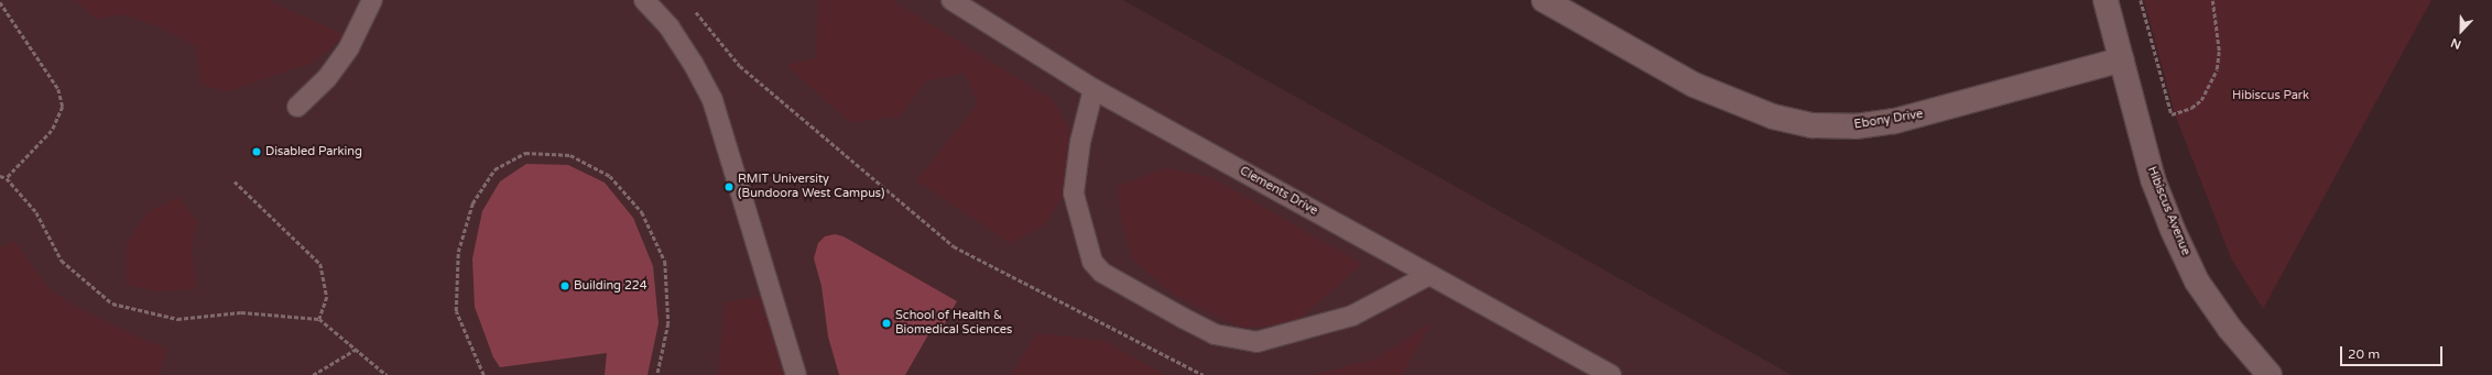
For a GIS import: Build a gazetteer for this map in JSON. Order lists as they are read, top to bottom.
{
  "streets": {
    "street": ["Ebony Drive", "Hibiscus Avenue"],
    "lane": ["Clements Drive"]
  },
  "crossings": [
    ["Ebony Drive", "Hibiscus Avenue"]
  ],
  "parks": ["Hibiscus Park"],
  "places": [
    "Disabled Parking",
    "RMIT University (Bundoora West Campus)",
    "Building 224",
    "School of Health & Biomedical Sciences"
  ],
  "scale_bar": "20 m",
  "north": "bottom"
}
